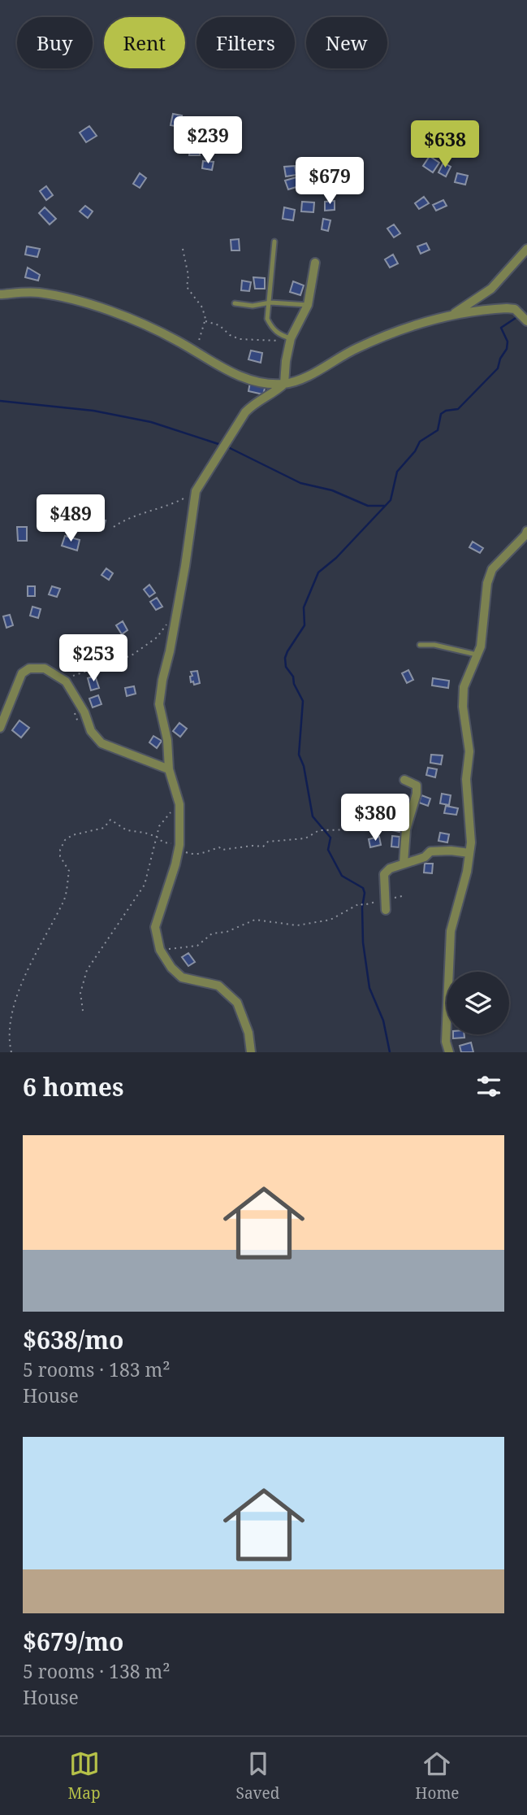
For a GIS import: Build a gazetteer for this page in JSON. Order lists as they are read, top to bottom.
{
  "page": {
    "chip": [
      "Buy",
      "Rent",
      "Filters",
      "New"
    ],
    "price": [
      "$239",
      "$638",
      "$679",
      "$489",
      "$253",
      "$380"
    ],
    "heading": "6 homes",
    "list": [
      {
        "name": "$638/mo",
        "note": "5 rooms · 183 m² · House"
      },
      {
        "name": "$679/mo",
        "note": "5 rooms · 138 m² · House"
      }
    ],
    "tabs": ["Map", "Saved", "Home"]
  }
}
